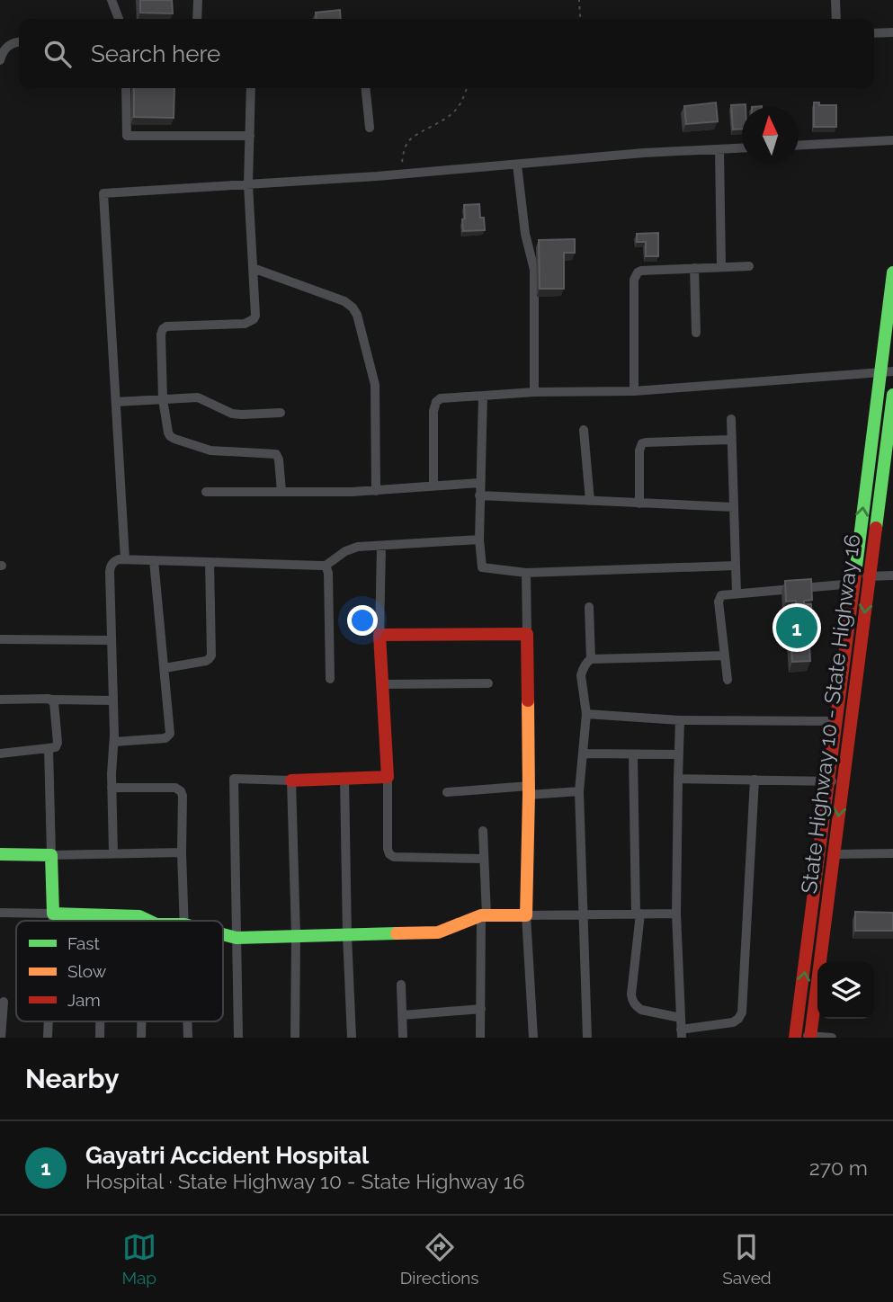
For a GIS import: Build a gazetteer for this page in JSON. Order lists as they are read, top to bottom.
{
  "streets": {
    "main road": ["State Highway 10 - State Highway 16"]
  },
  "legend": ["Fast", "Slow", "Jam"],
  "north": "top",
  "page": {
    "search": "Search here",
    "pins": "1",
    "heading": "Nearby",
    "list": [
      {
        "mark": "1",
        "name": "Gayatri Accident Hospital",
        "note": "Hospital · State Highway 10 - State Highway 16",
        "value": "270 m"
      }
    ],
    "nav": ["Map", "Directions", "Saved"]
  }
}
